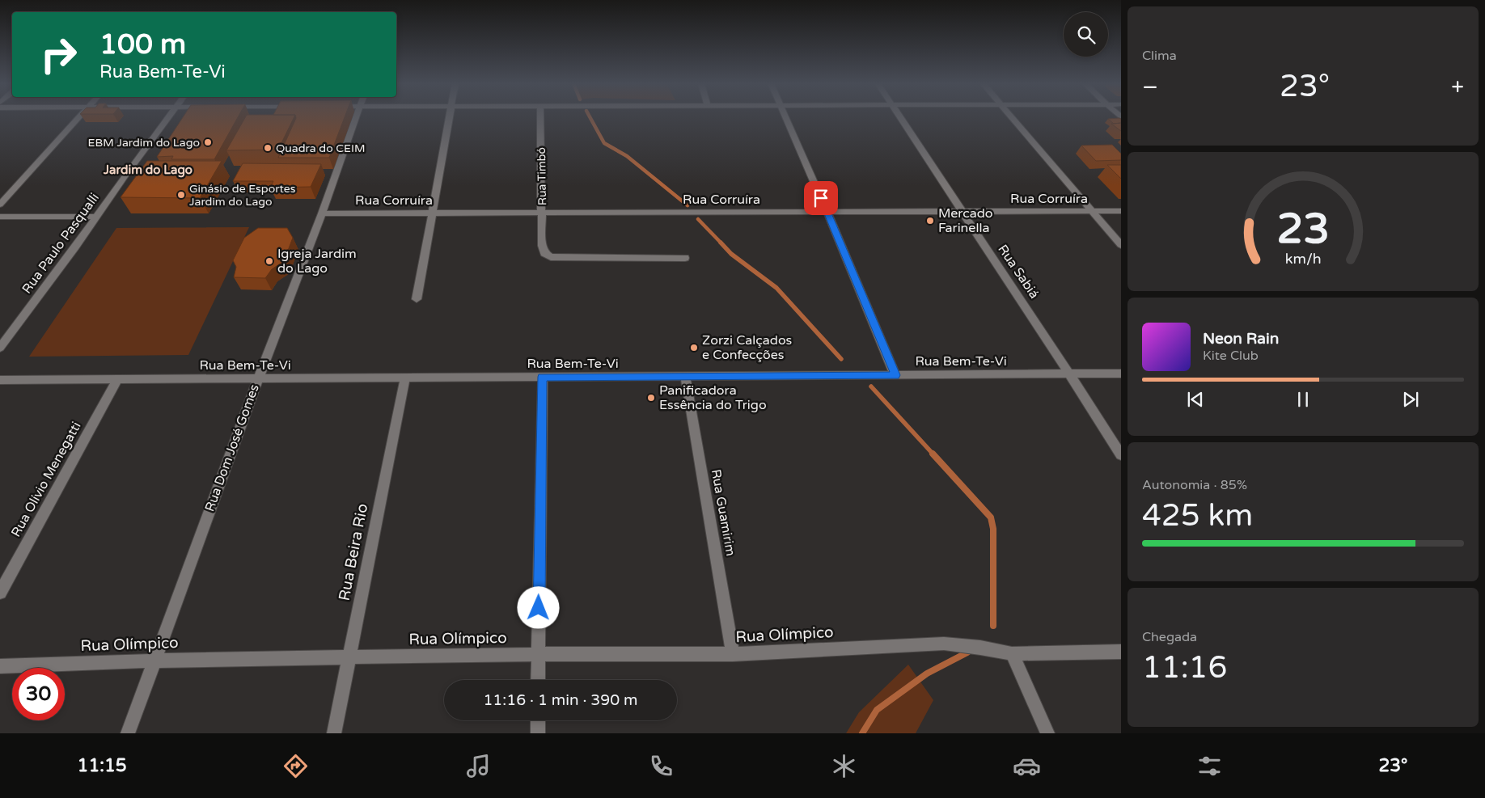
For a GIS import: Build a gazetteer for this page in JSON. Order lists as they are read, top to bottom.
{
  "streets": {
    "street": [
      "Rua Timbó",
      "Rua Corruíra",
      "Rua Paulo Pasqualli",
      "Rua Sabiá",
      "Rua Bem-Te-Vi",
      "Rua Dom José Gomes",
      "Rua Olívio Menegatti",
      "Rua Guamirim",
      "Rua Beira Rio",
      "Rua Olímpico"
    ]
  },
  "crossings": [
    ["Rua Timbó", "Rua Corruíra"],
    ["Rua Corruíra", "Rua Sabiá"],
    ["Rua Corruíra", "Rua Dom José Gomes"],
    ["Rua Sabiá", "Rua Bem-Te-Vi"],
    ["Rua Bem-Te-Vi", "Rua Dom José Gomes"],
    ["Rua Bem-Te-Vi", "Rua Olívio Menegatti"],
    ["Rua Bem-Te-Vi", "Rua Guamirim"],
    ["Rua Bem-Te-Vi", "Rua Beira Rio"],
    ["Rua Dom José Gomes", "Rua Olímpico"],
    ["Rua Guamirim", "Rua Olímpico"],
    ["Rua Beira Rio", "Rua Olímpico"]
  ],
  "districts": ["Jardim do Lago"],
  "places": [
    "EBM Jardim do Lago",
    "Quadra do CEIM",
    "Ginásio de Esportes Jardim do Lago",
    "Mercado Farinella",
    "Igreja Jardim do Lago",
    "Zorzi Calçados e Confecções",
    "Panificadora Essência do Trigo"
  ],
  "page": {
    "tile": [
      "Clima",
      ["Autonomia · 85%", "425 km"],
      ["Chegada", "11:16"]
    ],
    "turn": ["100 m", "Rua Bem-Te-Vi"],
    "heat": ["−", "23°", "+"],
    "song": ["Neon Rain", "Kite Club"],
    "limit": "30",
    "trip": "11:16 · 1 min · 390 m",
    "tabs": ["11:15", "23°"],
    "gauge": ["23", "km/h"]
  }
}
